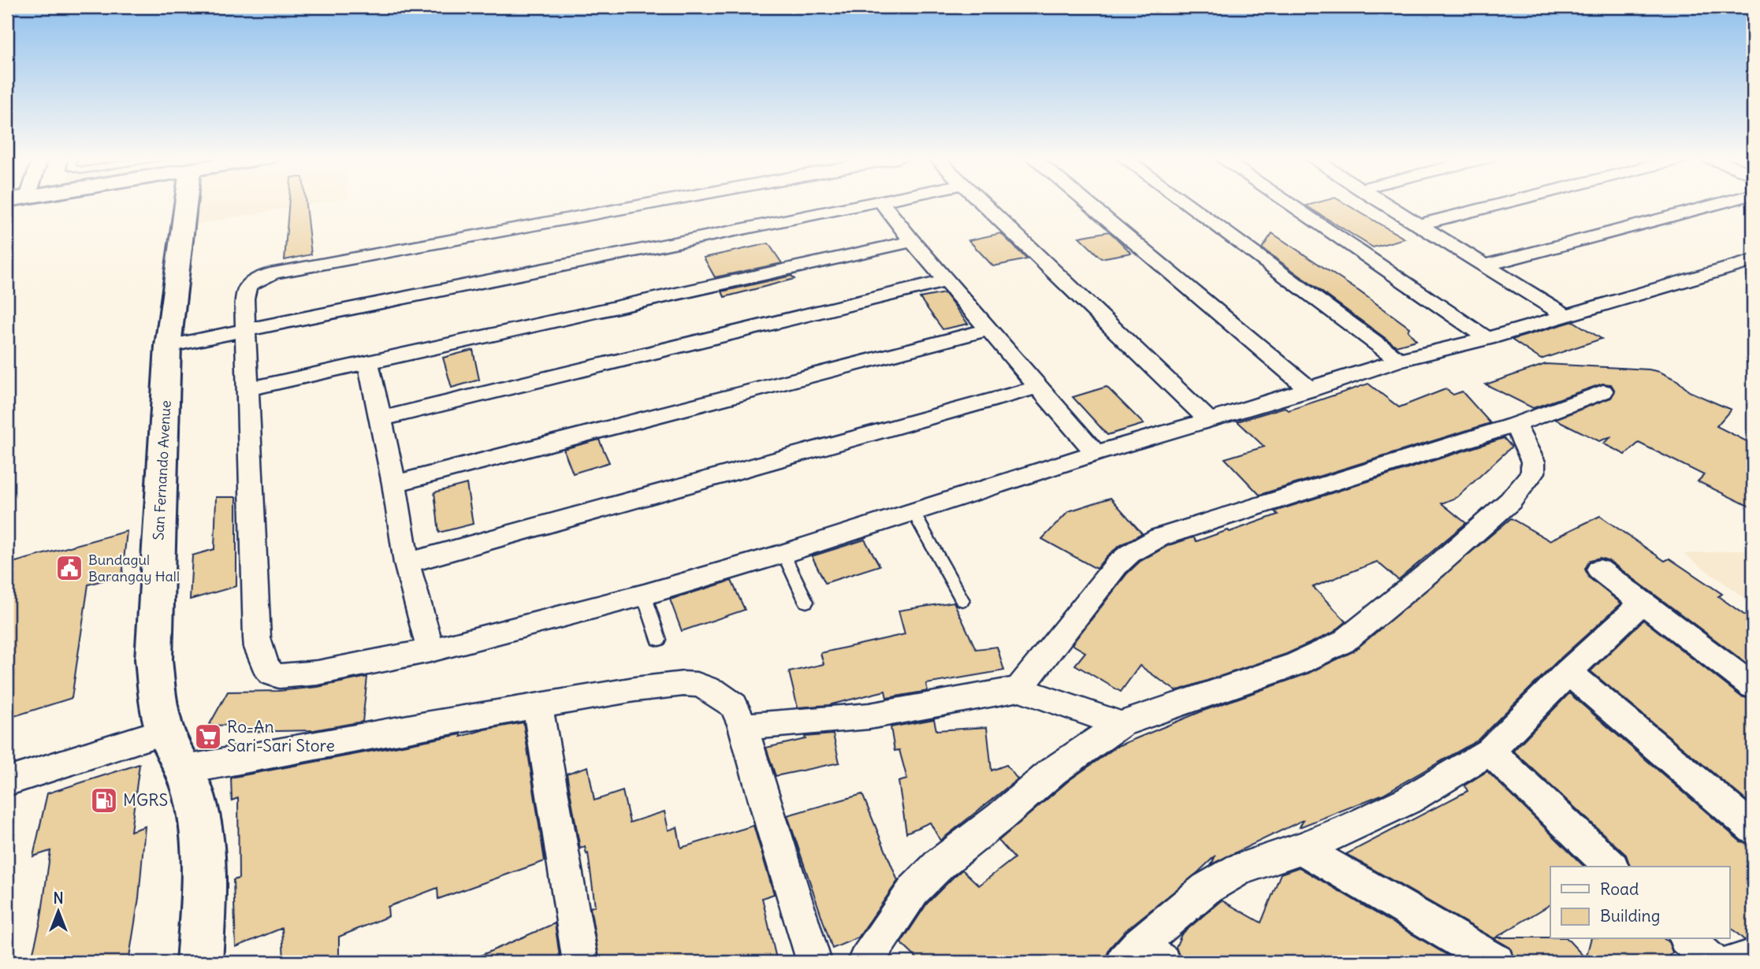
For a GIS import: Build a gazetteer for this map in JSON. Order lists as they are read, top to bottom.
{
  "streets": {
    "main road": ["San Fernando Avenue"]
  },
  "places": {
    "public building": ["Bundagul Barangay Hall"],
    "supermarket": ["Ro-An Sari-Sari Store"],
    "fuel station": ["MGRS"]
  },
  "legend": ["Road", "Building"],
  "north": "top"
}
